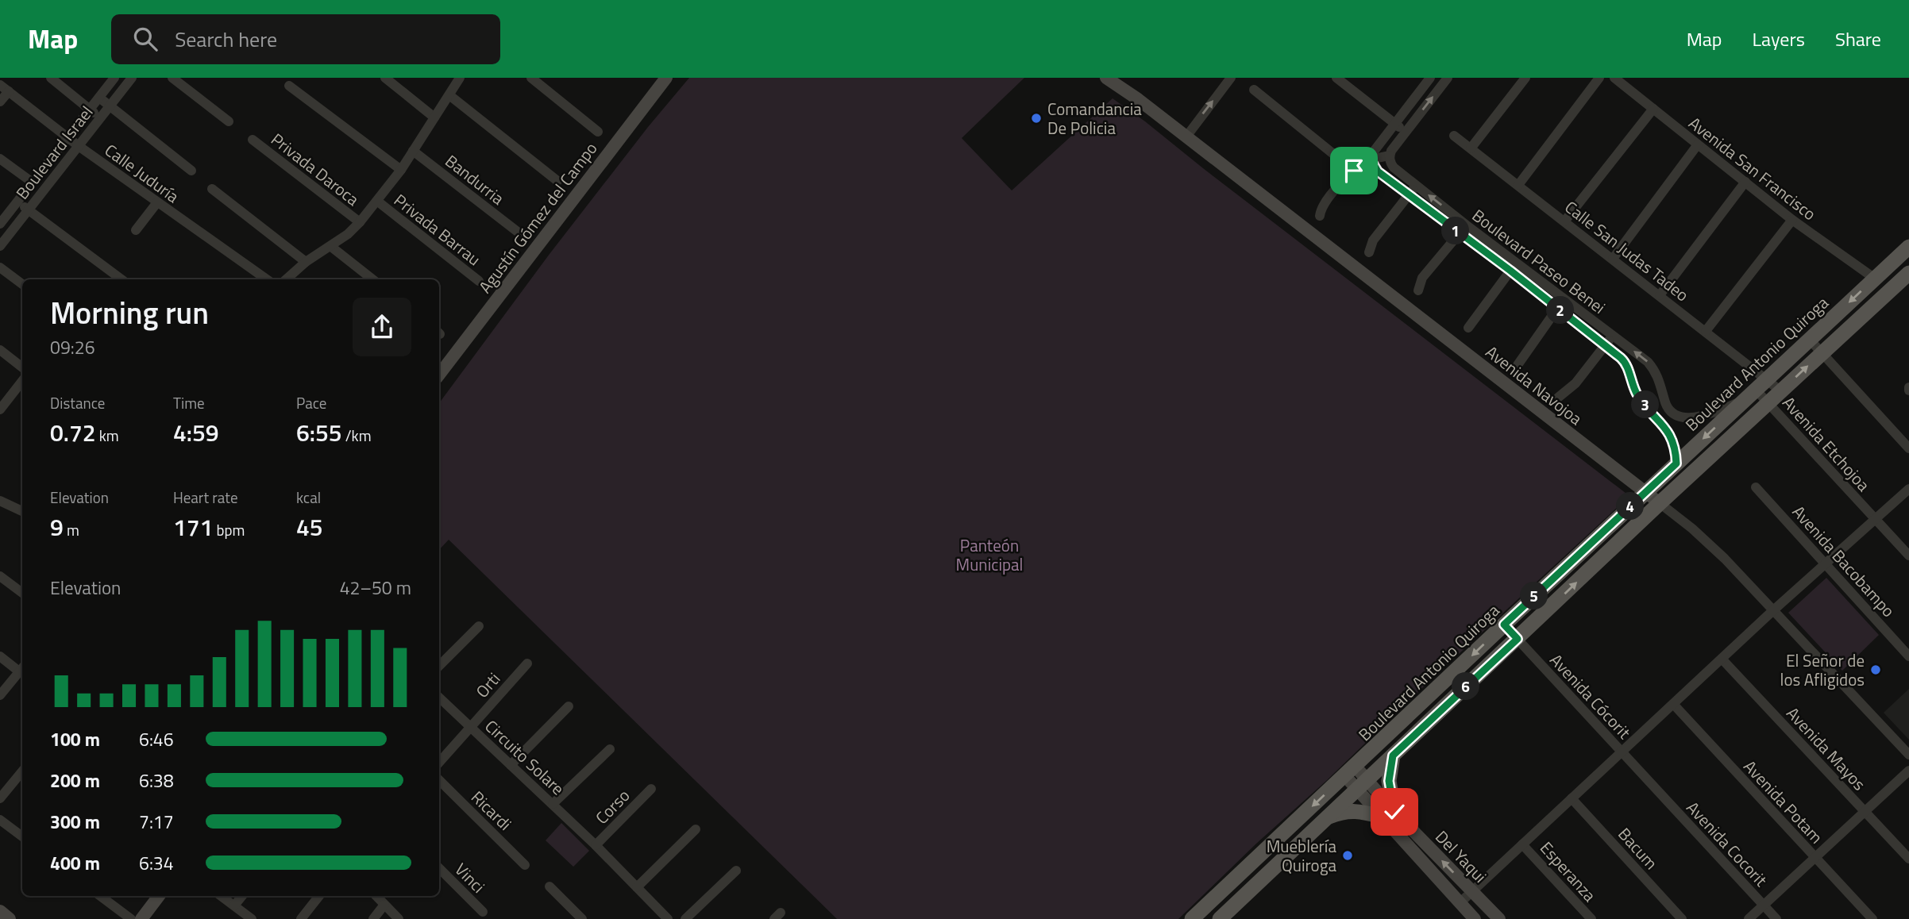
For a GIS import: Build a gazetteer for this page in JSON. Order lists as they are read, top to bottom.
{
  "streets": {
    "main road": ["Boulevard Antonio Quiroga"],
    "street": [
      "Boulevard Israel",
      "Avenida San Francisco",
      "Privada Daroca",
      "Calle Juduría",
      "Bandurria",
      "Agustín Gómez del Campo",
      "Privada Barrau",
      "Calle San Judas Tadeo",
      "Boulevard Paseo Benei",
      "Avenida Navojoa",
      "Avenida Etchojoa",
      "Avenida Bacobampo",
      "Orti",
      "Avenida Cócorit",
      "Avenida Mayos",
      "Circuito Solare",
      "Avenida Potam",
      "Corso",
      "Ricardi",
      "Avenida Cocorit",
      "Bacum",
      "Del Yaqui",
      "Esperanza",
      "Vinci"
    ]
  },
  "crossings": [
    ["Boulevard Israel", "Calle Juduría"],
    ["Avenida San Francisco", "Boulevard Antonio Quiroga"],
    ["Calle San Judas Tadeo", "Boulevard Antonio Quiroga"],
    ["Calle San Judas Tadeo", "Avenida Etchojoa"],
    ["Boulevard Paseo Benei", "Boulevard Antonio Quiroga"],
    ["Boulevard Antonio Quiroga", "Avenida Navojoa"],
    ["Boulevard Antonio Quiroga", "Avenida Etchojoa"],
    ["Boulevard Antonio Quiroga", "Avenida Cócorit"],
    ["Boulevard Antonio Quiroga", "Del Yaqui"],
    ["Orti", "Circuito Solare"],
    ["Avenida Cócorit", "Avenida Cocorit"],
    ["Circuito Solare", "Corso"]
  ],
  "parks": ["Panteón Municipal"],
  "places": ["Comandancia De Policia", "El Señor de los Afligidos", "Mueblería Quiroga"],
  "page": {
    "header": "Map",
    "search": "Search here",
    "nav": ["Map", "Layers", "Share"],
    "pins": [
      "1",
      "2",
      "3",
      "4",
      "5",
      "6"
    ],
    "heading": ["Morning run", "09:26"],
    "stats": [
      ["Distance", "0.72 km"],
      ["Time", "4:59"],
      ["Pace", "6:55 /km"],
      ["Elevation", "9 m"],
      ["Heart rate", "171 bpm"],
      ["kcal", "45"]
    ],
    "chart": ["Elevation", "42–50 m"],
    "list": [
      {
        "name": "100 m",
        "note": "6:46"
      },
      {
        "name": "200 m",
        "note": "6:38"
      },
      {
        "name": "300 m",
        "note": "7:17"
      },
      {
        "name": "400 m",
        "note": "6:34"
      }
    ]
  }
}
